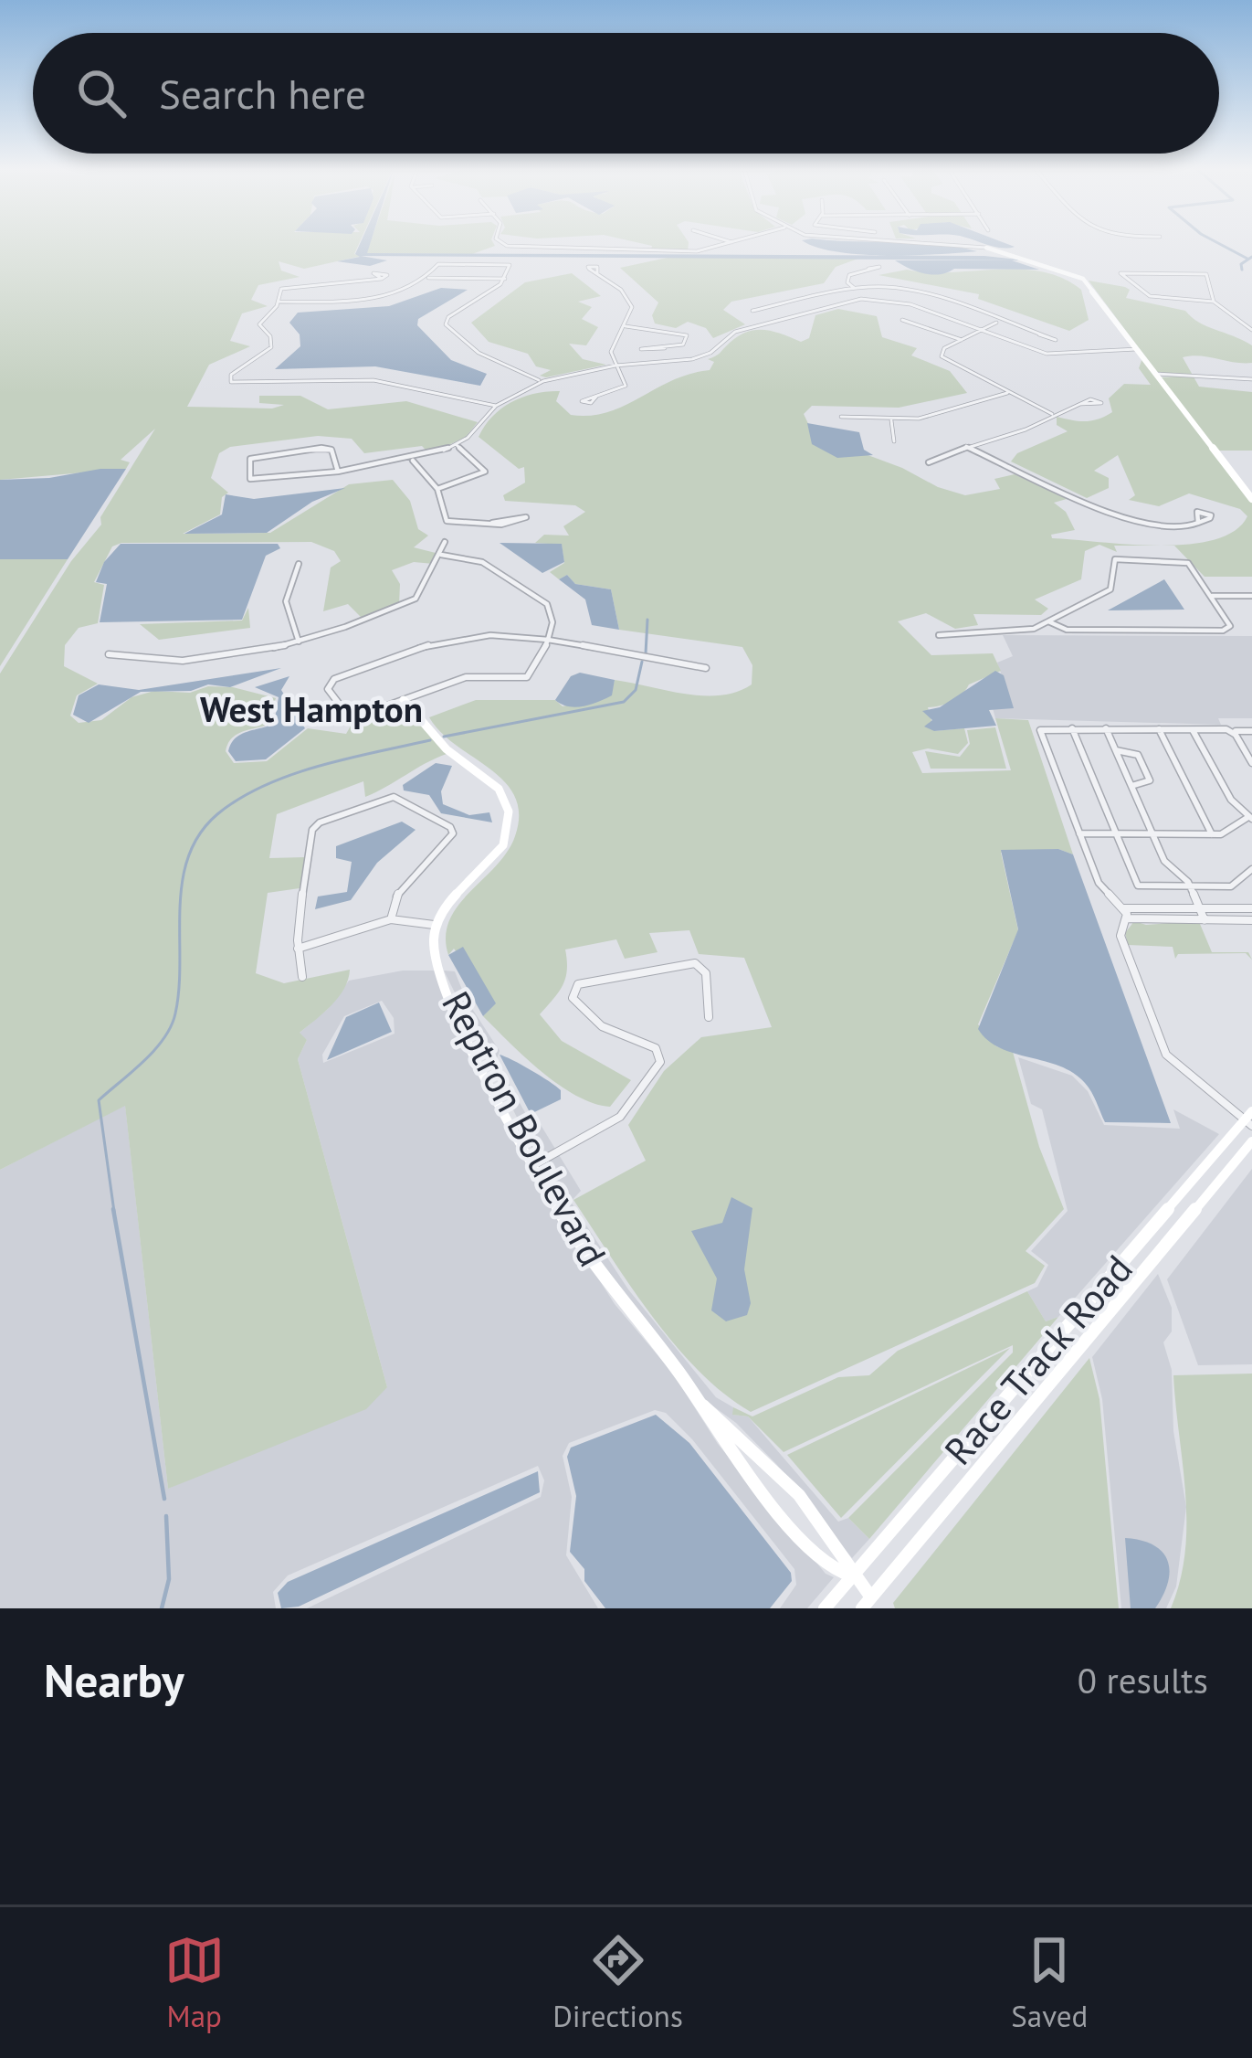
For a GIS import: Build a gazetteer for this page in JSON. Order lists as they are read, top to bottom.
{
  "streets": {
    "street": ["Reptron Boulevard", "Race Track Road"]
  },
  "crossings": [
    ["Reptron Boulevard", "Race Track Road"]
  ],
  "districts": ["West Hampton"],
  "page": {
    "search": "Search here",
    "heading": ["Nearby", "0 results"],
    "nav": ["Map", "Directions", "Saved"]
  }
}
